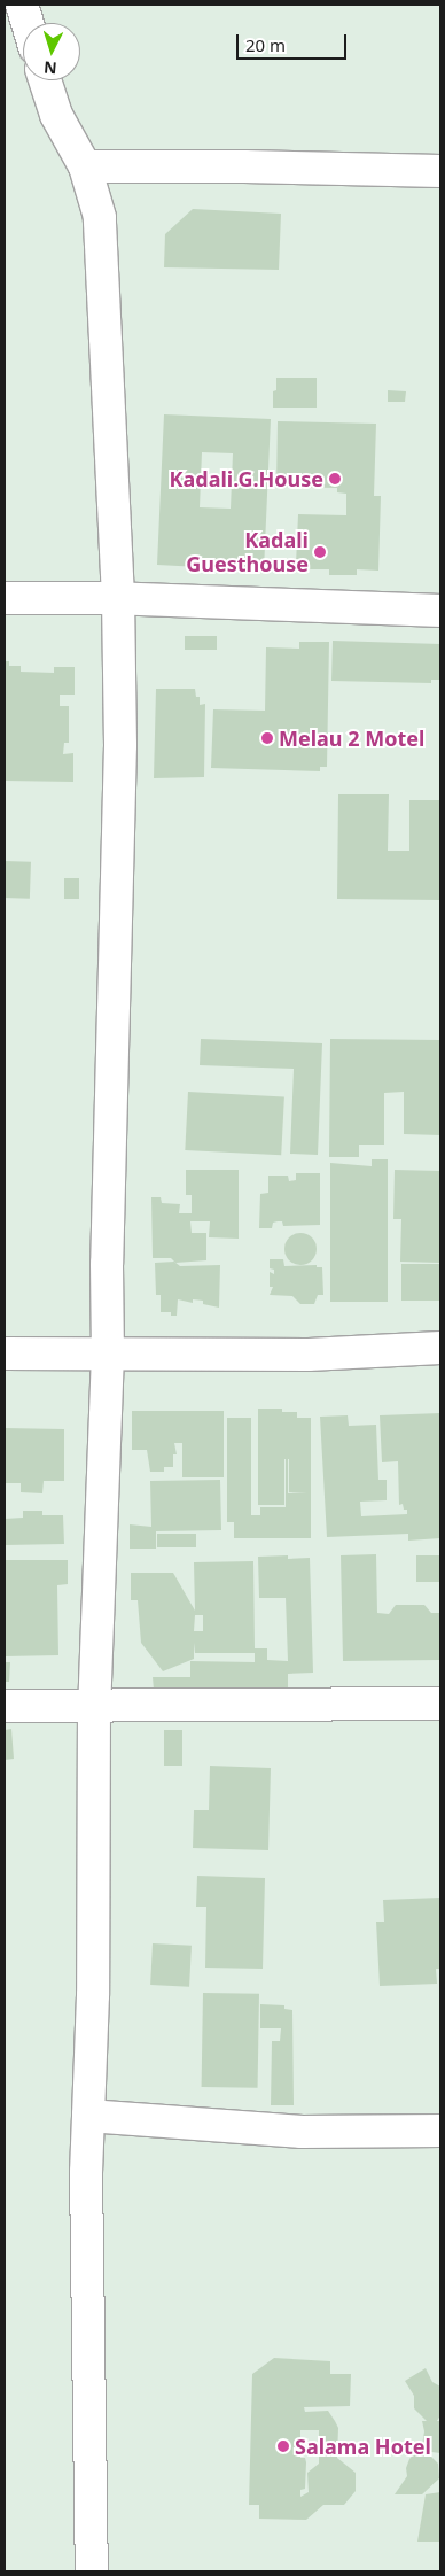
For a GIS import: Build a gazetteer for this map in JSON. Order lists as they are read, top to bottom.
{
  "places": [
    "Kadali.G.House",
    "Kadali Guesthouse",
    "Melau 2 Motel",
    "Salama Hotel"
  ],
  "scale_bar": "20 m",
  "north": "bottom"
}
